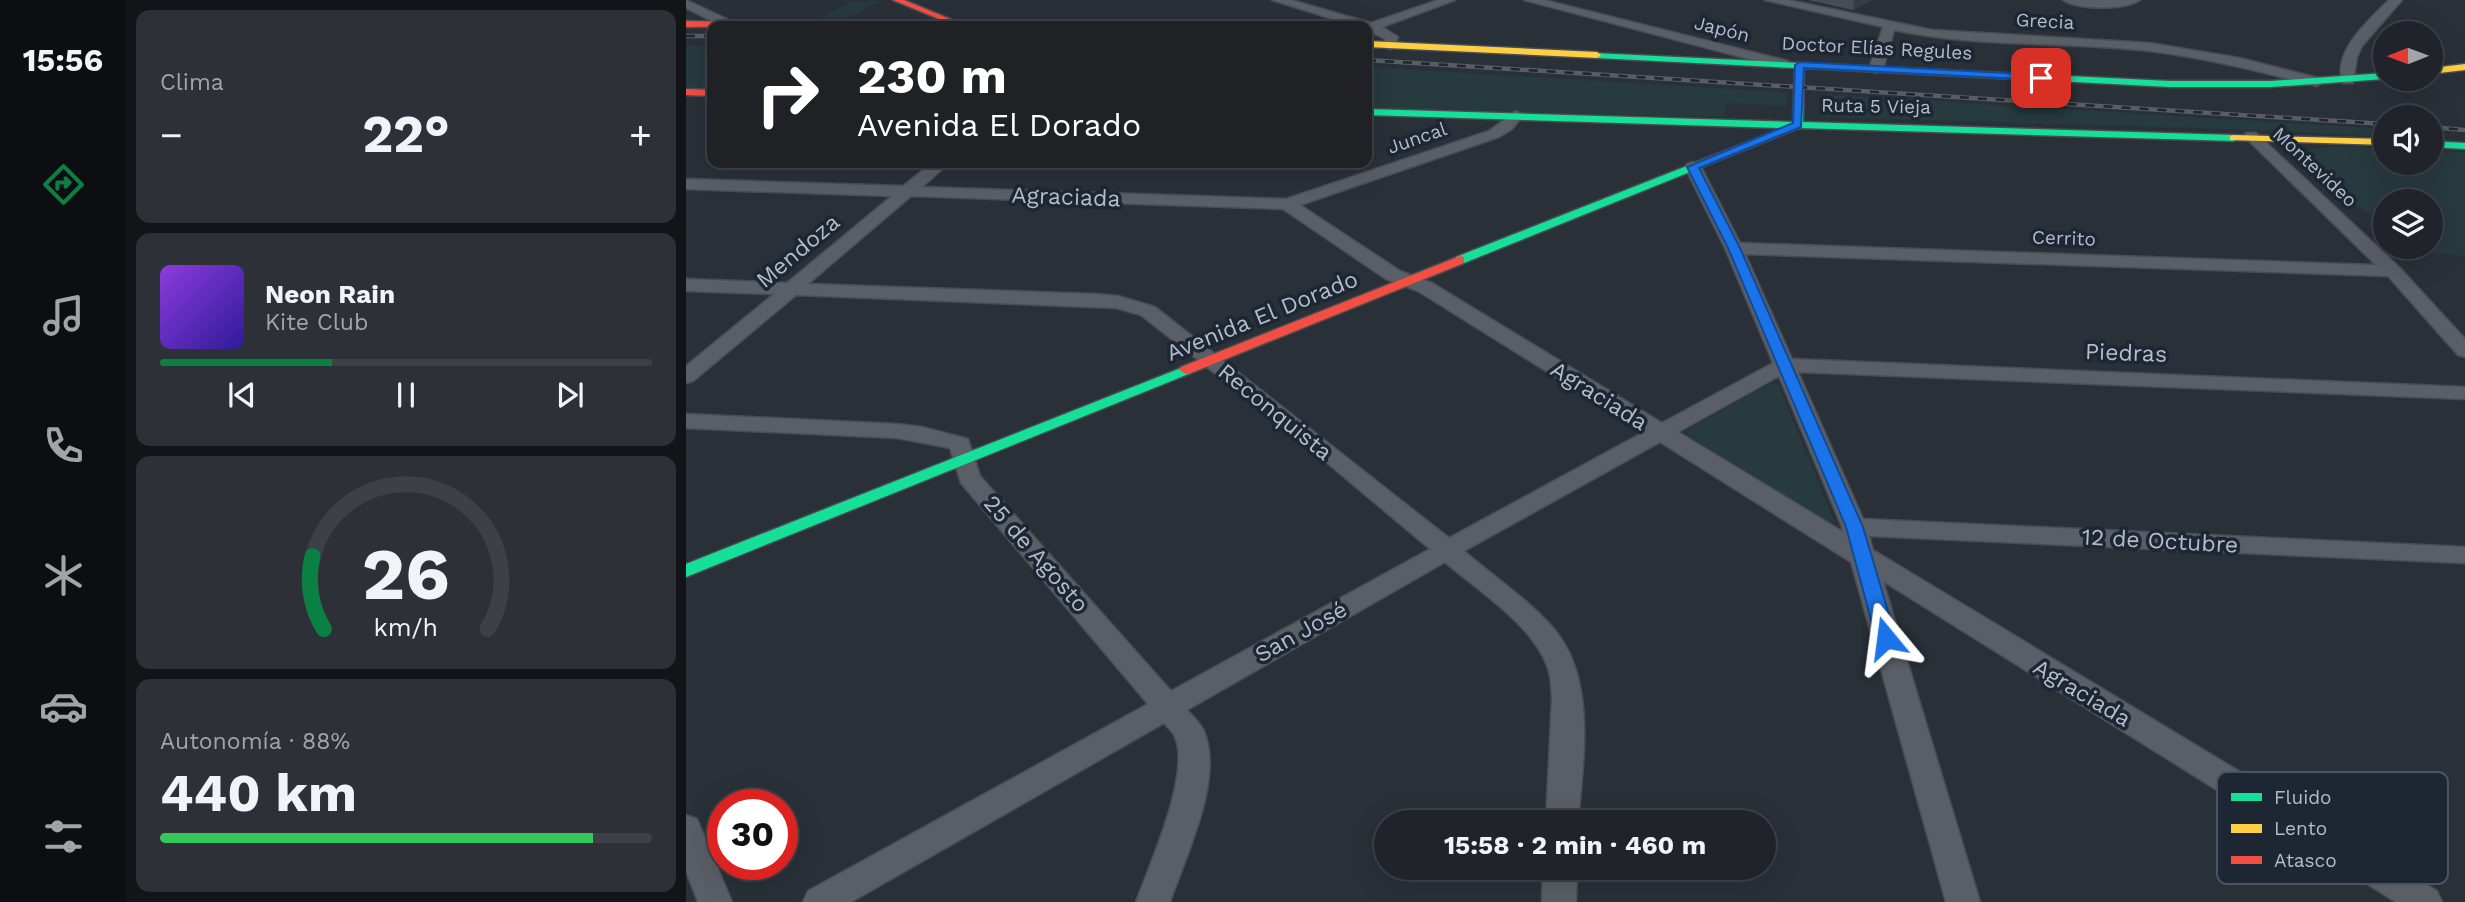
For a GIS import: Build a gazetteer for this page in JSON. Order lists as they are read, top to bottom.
{
  "streets": {
    "street": [
      "Grecia",
      "Japón",
      "Doctor Elías Regules",
      "Ruta 5 Vieja",
      "Juncal",
      "Montevideo",
      "Agraciada",
      "Cerrito",
      "Mendoza",
      "Avenida El Dorado",
      "Piedras",
      "Reconquista",
      "12 de Octubre",
      "25 de Agosto",
      "San José"
    ]
  },
  "crossings": [
    ["Grecia", "Doctor Elías Regules"],
    ["Japón", "Doctor Elías Regules"],
    ["Ruta 5 Vieja", "Juncal"],
    ["Ruta 5 Vieja", "Montevideo"],
    ["Ruta 5 Vieja", "Avenida El Dorado"],
    ["Juncal", "Agraciada"],
    ["Montevideo", "Cerrito"],
    ["Agraciada", "Mendoza"],
    ["Agraciada", "Avenida El Dorado"],
    ["Agraciada", "San José"],
    ["Mendoza", "Reconquista"],
    ["Avenida El Dorado", "Reconquista"],
    ["Avenida El Dorado", "25 de Agosto"],
    ["Piedras", "San José"],
    ["Reconquista", "San José"],
    ["25 de Agosto", "San José"]
  ],
  "legend": ["Fluido", "Lento", "Atasco"],
  "north": "left",
  "page": {
    "tabs": "15:56",
    "tile": [
      "Clima",
      ["Autonomía · 88%", "440 km"]
    ],
    "turn": ["230 m", "Avenida El Dorado"],
    "heat": ["−", "22°", "+"],
    "song": ["Neon Rain", "Kite Club"],
    "limit": "30",
    "trip": "15:58 · 2 min · 460 m",
    "gauge": ["26", "km/h"]
  }
}
